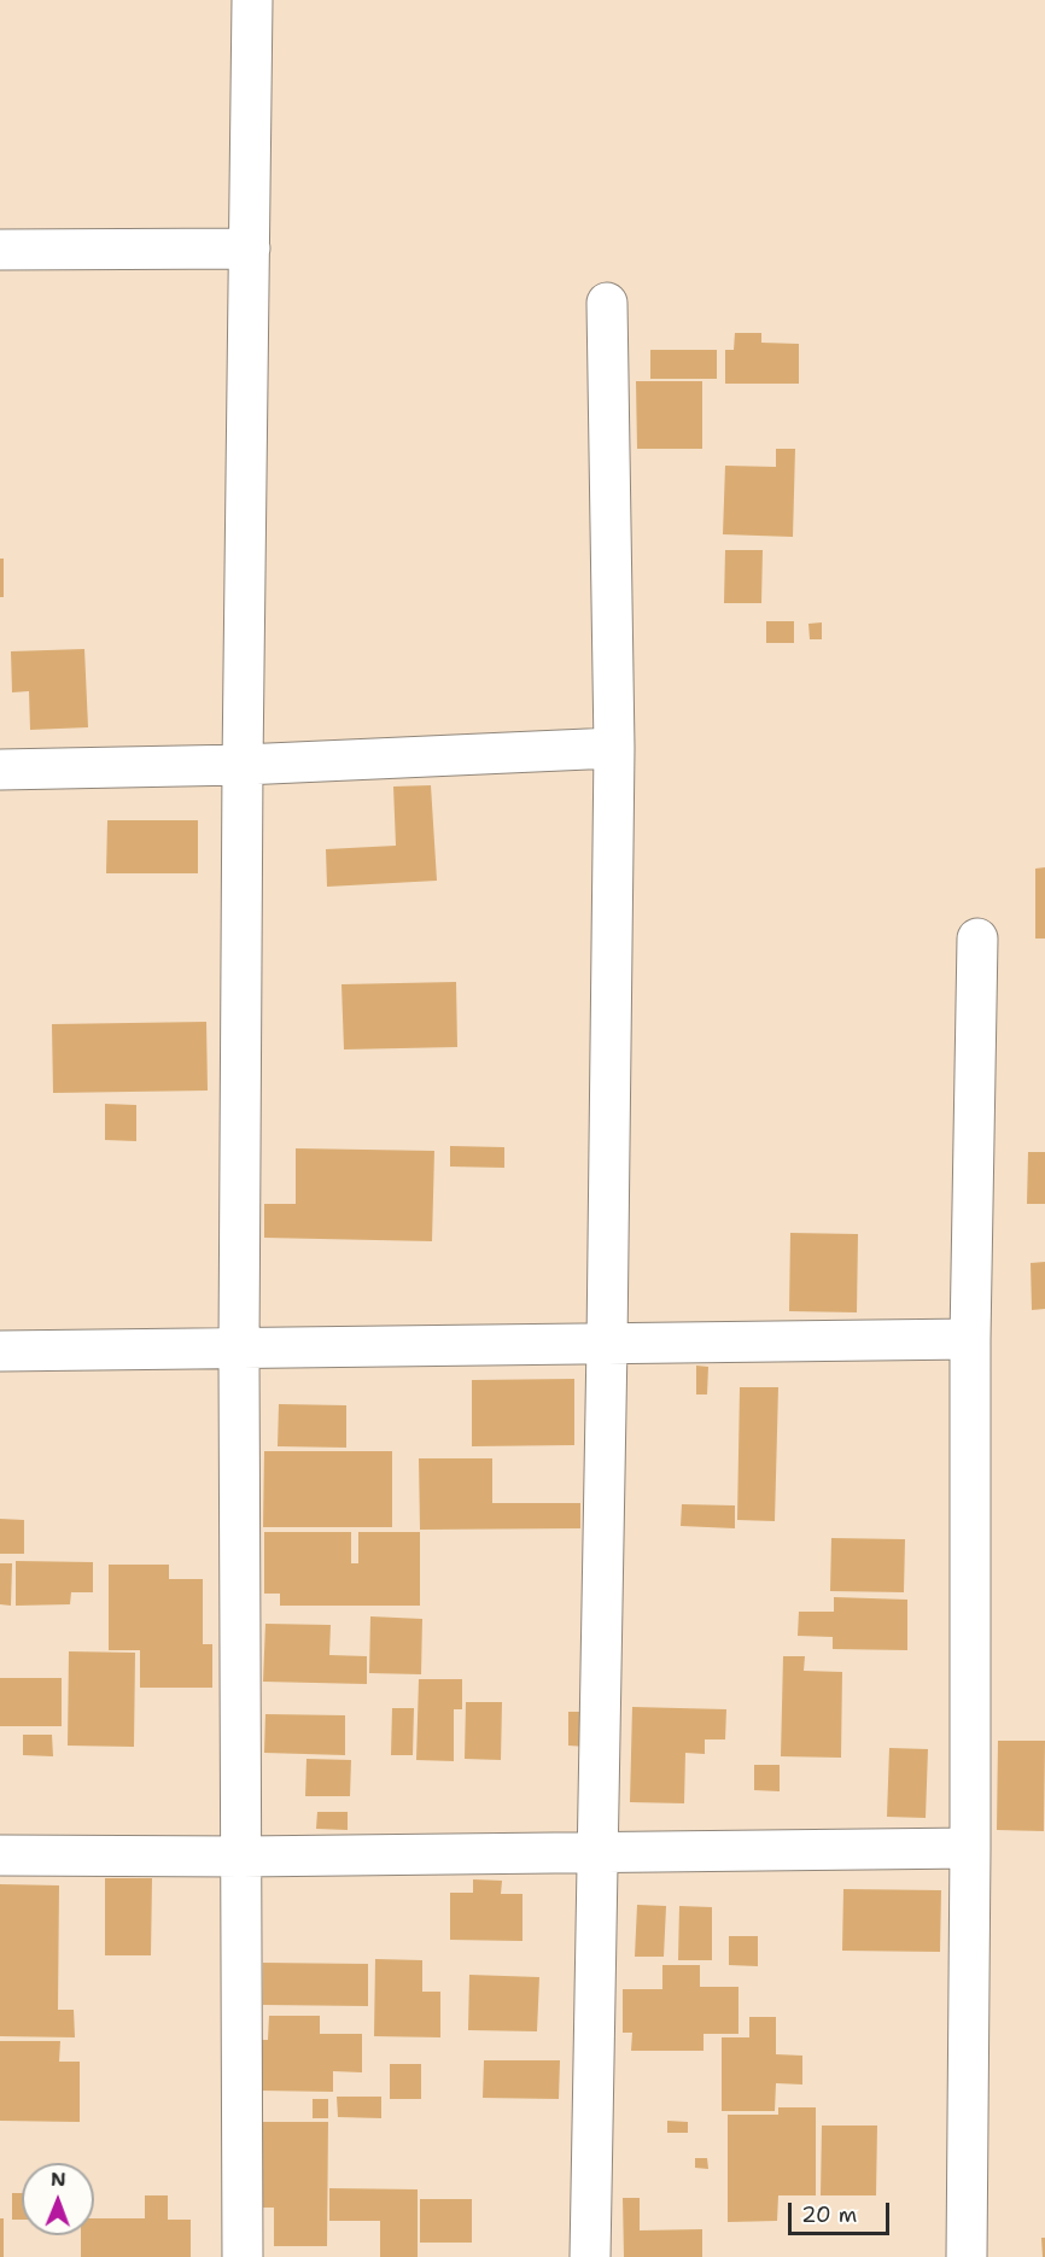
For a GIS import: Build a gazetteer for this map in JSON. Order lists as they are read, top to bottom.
{
  "scale_bar": "20 m",
  "north": "top"
}
